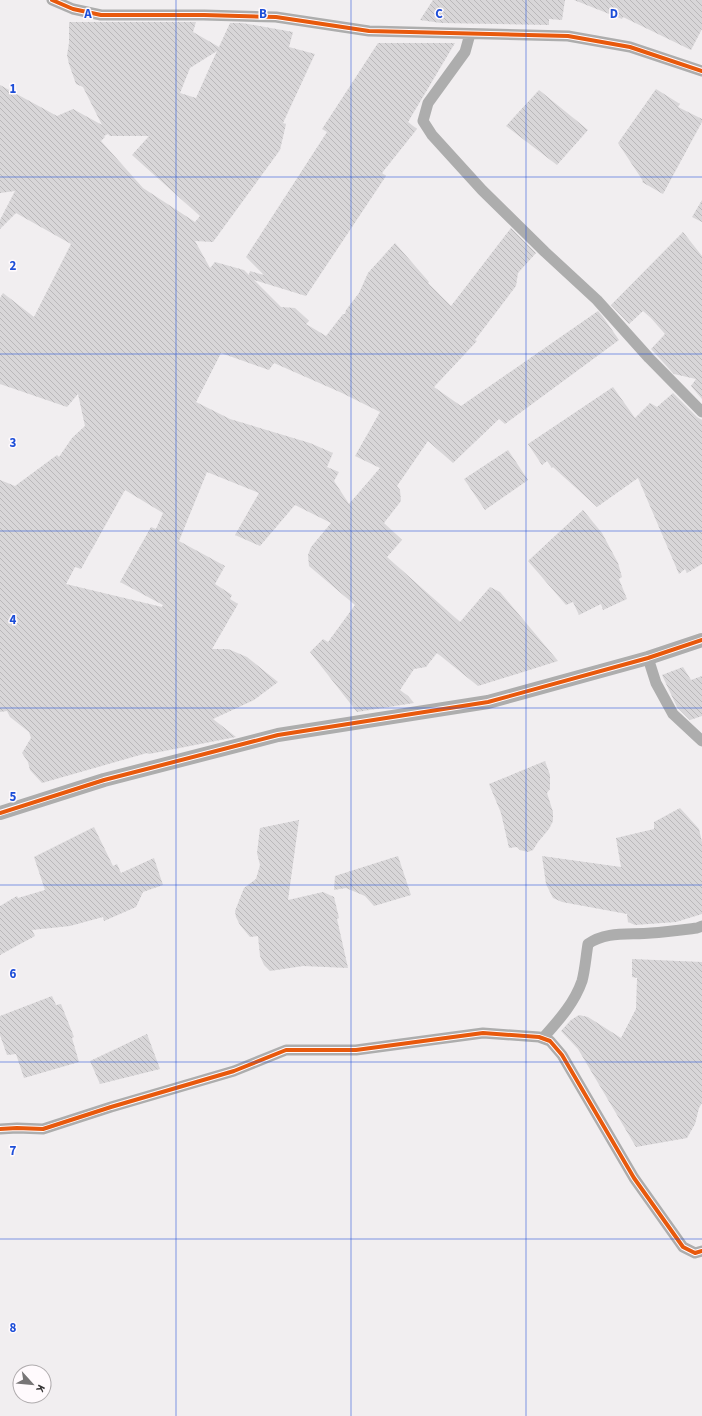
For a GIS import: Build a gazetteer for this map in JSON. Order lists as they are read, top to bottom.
{
  "north": "bottom right",
  "grid": {
    "columns": [
      "A",
      "B",
      "C",
      "D"
    ],
    "rows": [
      "1",
      "2",
      "3",
      "4",
      "5",
      "6",
      "7",
      "8"
    ]
  }
}
